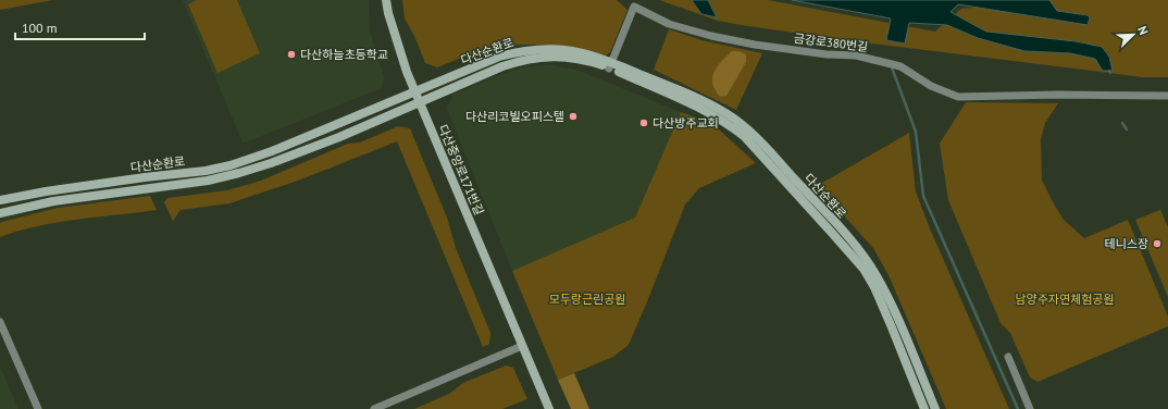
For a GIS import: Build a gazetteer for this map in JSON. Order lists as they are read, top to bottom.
{
  "streets": {
    "street": ["금강로380번길", "다산순환로", "다산중앙로171번길"]
  },
  "crossings": [
    ["금강로380번길", "다산순환로"],
    ["다산순환로", "다산중앙로171번길"]
  ],
  "parks": ["모두랑근린공원", "남양주자연체험공원"],
  "places": [
    "다산하늘초등학교",
    "다산리코빌오피스텔",
    "다산방주교회",
    "테니스장"
  ],
  "scale_bar": "100 m",
  "north": "top right"
}
